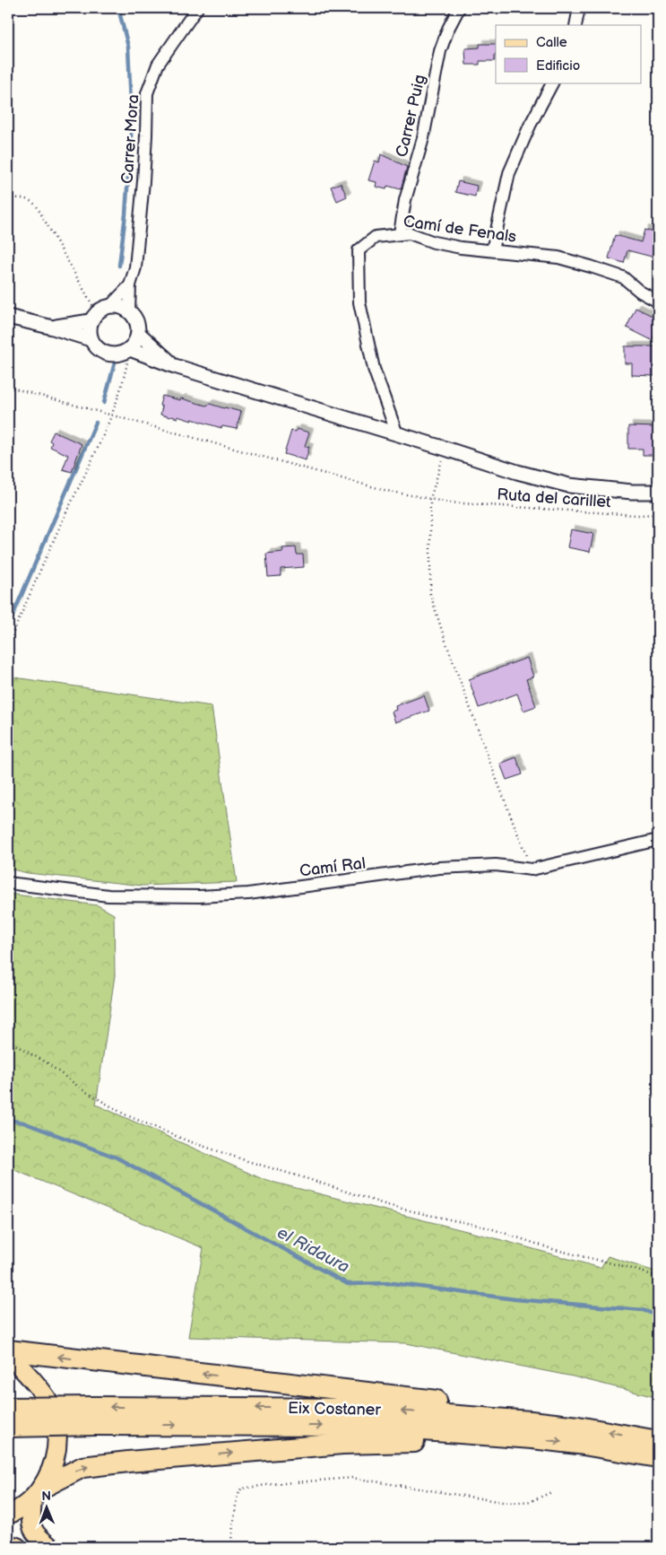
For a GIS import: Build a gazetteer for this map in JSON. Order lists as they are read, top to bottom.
{
  "streets": {
    "highway": ["Eix Costaner"],
    "street": [
      "Carrer Puig",
      "Carrer Mora",
      "Camí de Fenals",
      "Camí Ral"
    ],
    "path": ["Ruta del carillet"]
  },
  "crossings": [
    ["Carrer Puig", "Camí de Fenals"]
  ],
  "water": ["el Ridaura"],
  "legend": ["Calle", "Edificio"],
  "north": "top"
}
